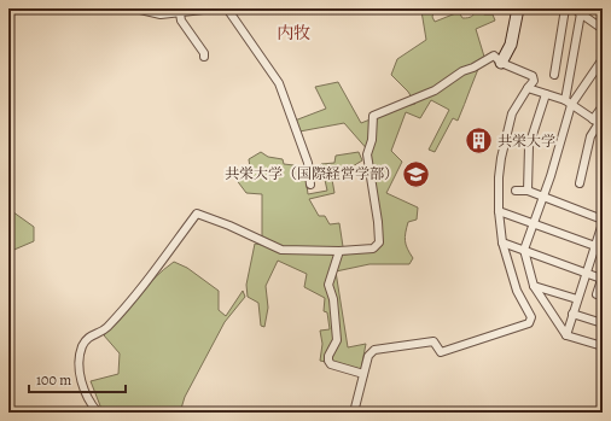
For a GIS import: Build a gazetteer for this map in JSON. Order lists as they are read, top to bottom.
{
  "districts": ["内牧"],
  "places": {
    "building": ["共栄大学"],
    "school or university": ["共栄大学（国際経営学部）"]
  },
  "scale_bar": "100 m"
}
